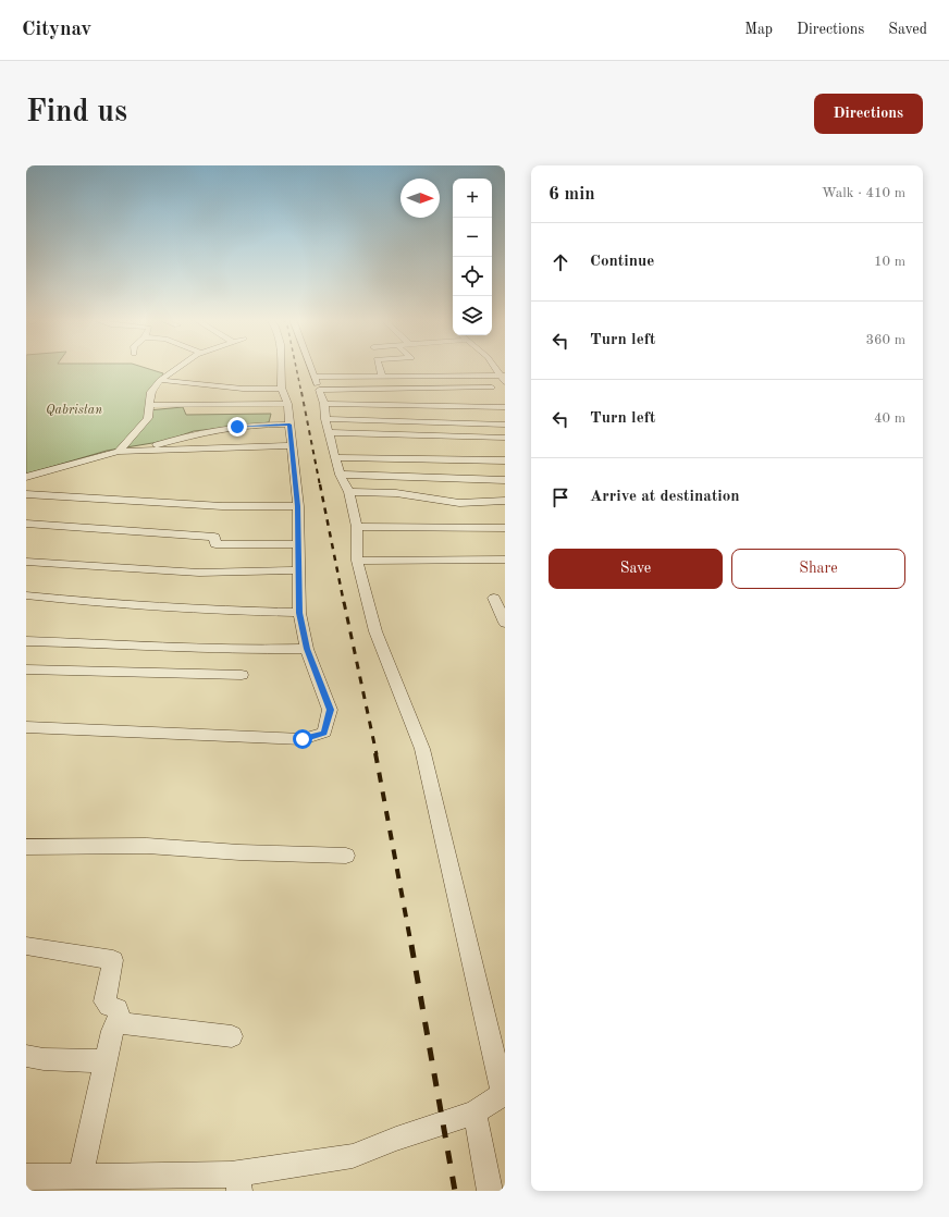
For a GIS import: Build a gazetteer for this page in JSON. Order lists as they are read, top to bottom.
{
  "parks": ["Qabristan"],
  "north": "right",
  "page": {
    "header": "Citynav",
    "nav": ["Map", "Directions", "Saved"],
    "buttons": [
      "Directions",
      ["Save", "Share"]
    ],
    "title": "Find us",
    "heading": ["6 min", "Walk · 410 m"],
    "map_buttons": ["+", "−"],
    "list": [
      ["Continue", "10 m"],
      ["Turn left", "360 m"],
      ["Turn left", "40 m"],
      "Arrive at destination"
    ]
  }
}
